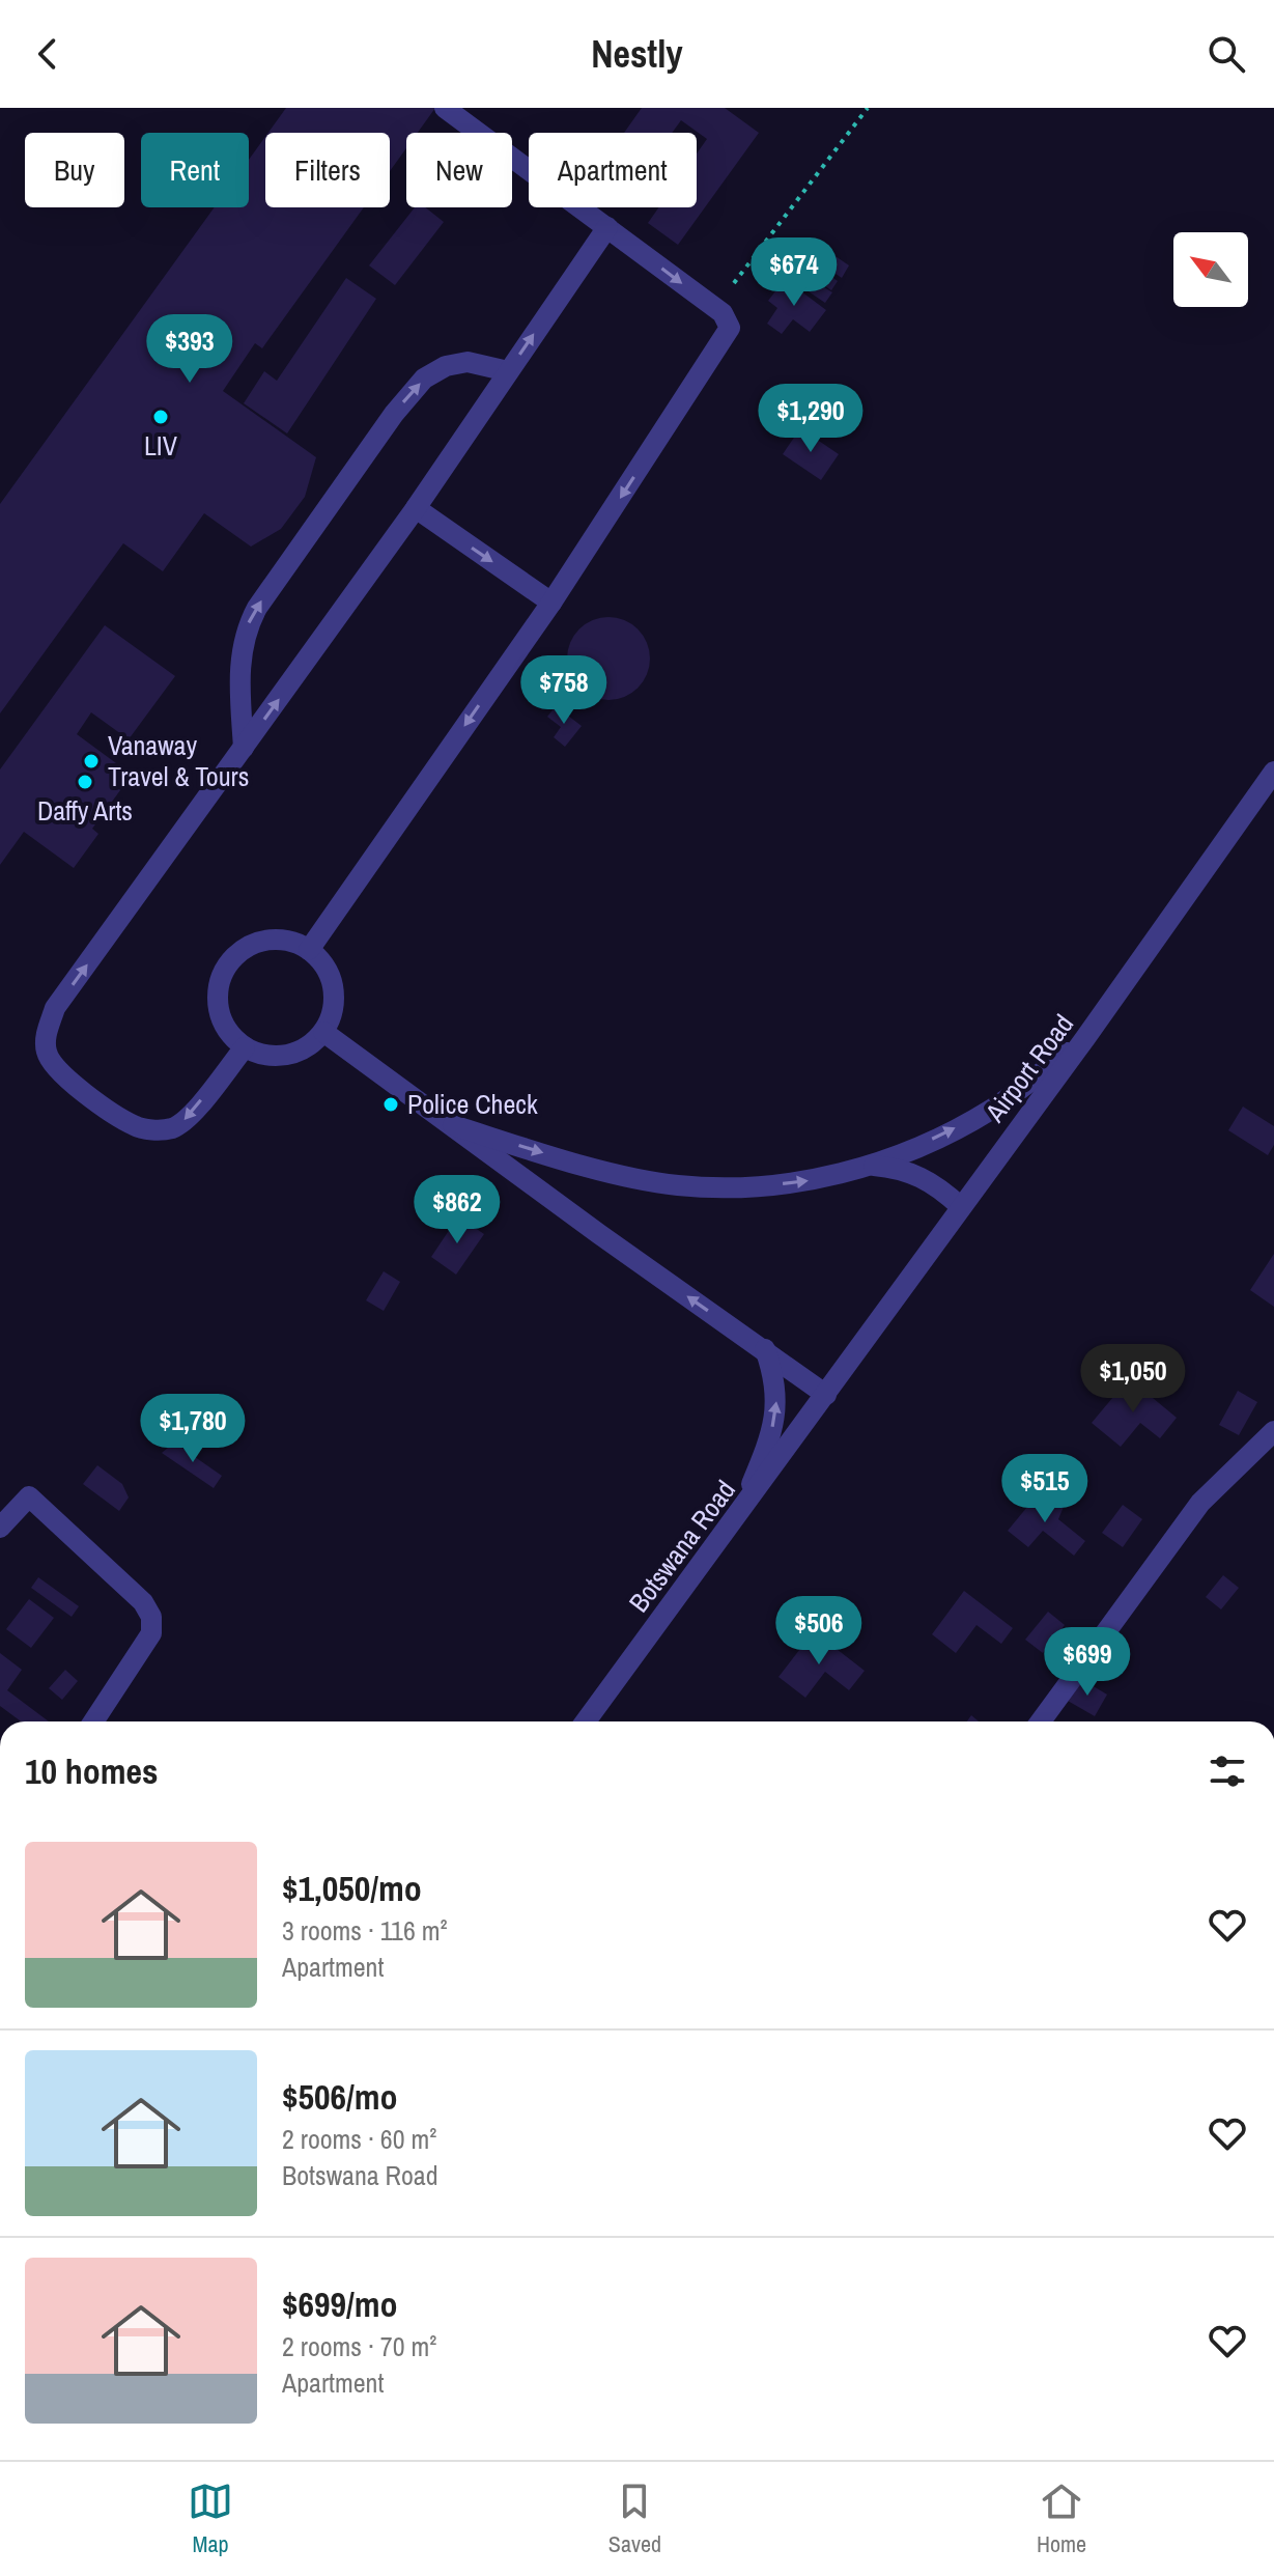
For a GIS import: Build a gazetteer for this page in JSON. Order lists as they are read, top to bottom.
{
  "streets": {
    "street": ["Airport Road", "Botswana Road"]
  },
  "crossings": [
    ["Airport Road", "Botswana Road"]
  ],
  "places": [
    "LIV",
    "Vanaway Travel & Tours",
    "Daffy Arts",
    "Police Check"
  ],
  "north": "top left",
  "page": {
    "header": "Nestly",
    "chip": [
      "Buy",
      "Rent",
      "Filters",
      "New",
      "Apartment"
    ],
    "price": [
      "$674",
      "$393",
      "$1,290",
      "$758",
      "$862",
      "$1,050",
      "$1,780",
      "$515",
      "$506",
      "$699"
    ],
    "heading": "10 homes",
    "list": [
      {
        "name": "$1,050/mo",
        "note": "3 rooms · 116 m² · Apartment"
      },
      {
        "name": "$506/mo",
        "note": "2 rooms · 60 m² · Botswana Road"
      },
      {
        "name": "$699/mo",
        "note": "2 rooms · 70 m² · Apartment"
      }
    ],
    "tabs": ["Map", "Saved", "Home"]
  }
}
